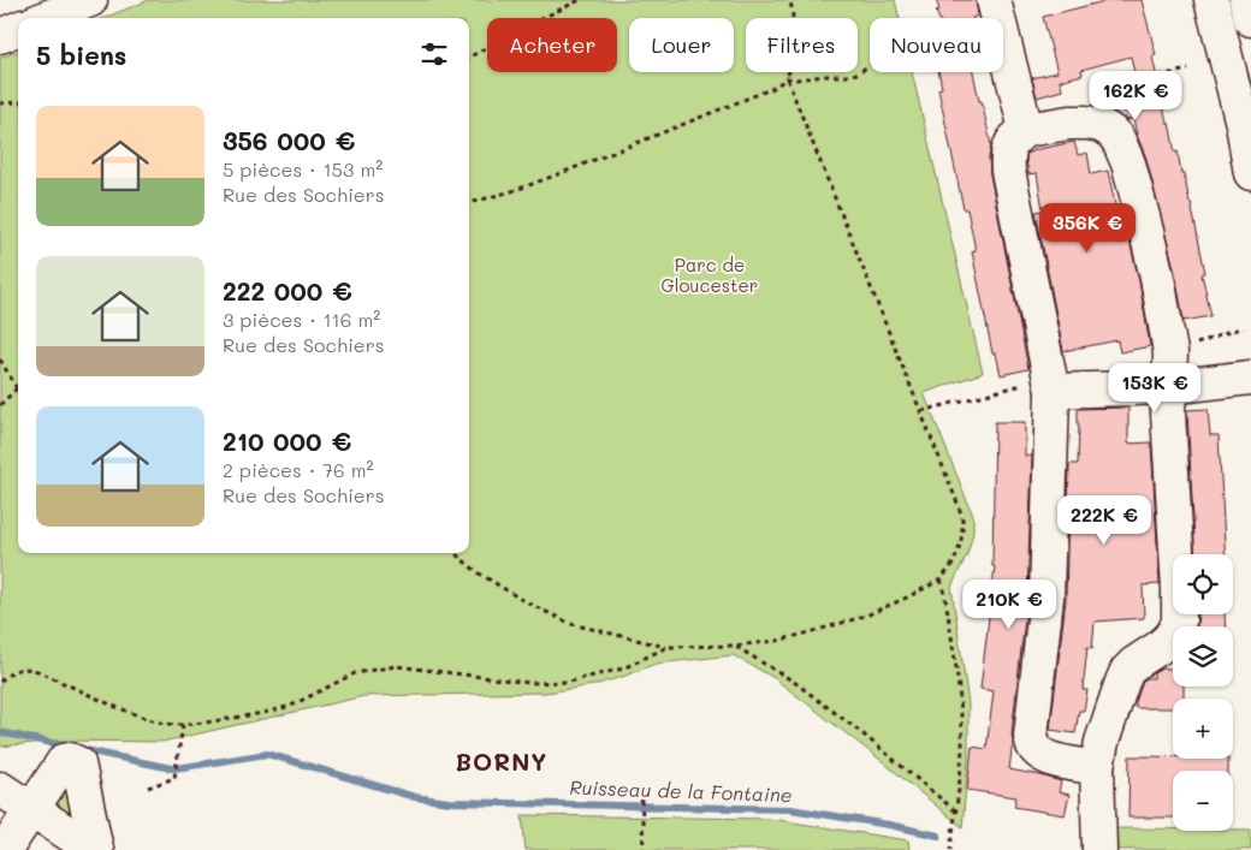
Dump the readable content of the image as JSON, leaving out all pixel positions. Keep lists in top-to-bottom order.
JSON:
{
  "districts": ["BORNY"],
  "water": ["Ruisseau de la Fontaine"],
  "parks": ["Parc de Gloucester"],
  "page": {
    "chip": [
      "Acheter",
      "Louer",
      "Filtres",
      "Nouveau"
    ],
    "heading": "5 biens",
    "price": [
      "162K €",
      "356K €",
      "153K €",
      "222K €",
      "210K €"
    ],
    "list": [
      {
        "name": "356 000 €",
        "note": "5 pièces · 153 m² · Rue des Sochiers"
      },
      {
        "name": "222 000 €",
        "note": "3 pièces · 116 m² · Rue des Sochiers"
      },
      {
        "name": "210 000 €",
        "note": "2 pièces · 76 m² · Rue des Sochiers"
      }
    ],
    "map_buttons": ["+", "−"]
  }
}
